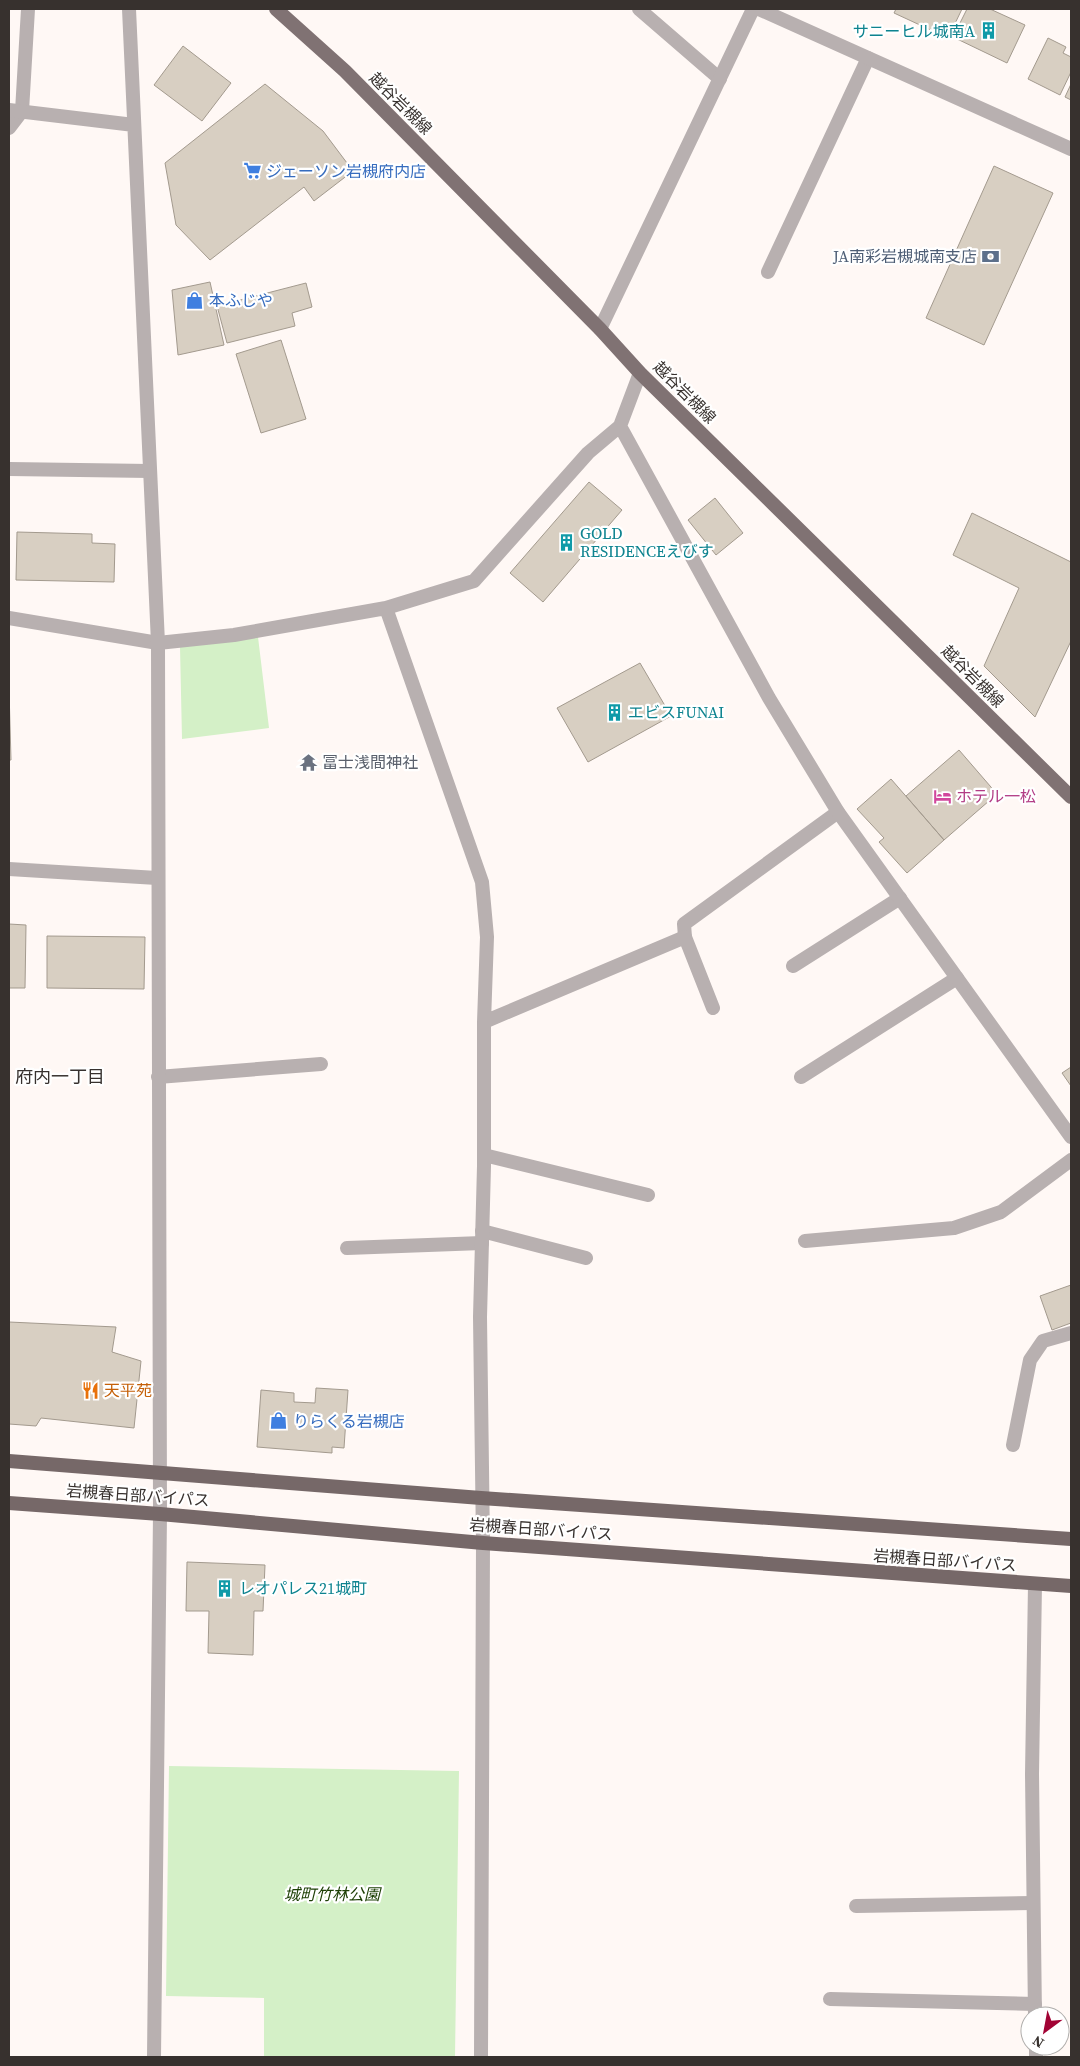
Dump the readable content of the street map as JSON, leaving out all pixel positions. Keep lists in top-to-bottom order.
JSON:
{
  "streets": {
    "highway": ["岩槻春日部バイパス"],
    "main road": ["越谷岩槻線"]
  },
  "districts": ["府内一丁目"],
  "parks": ["城町竹林公園"],
  "places": {
    "building": [
      "サニーヒル城南A",
      "GOLD RESIDENCEえびす",
      "エビスFUNAI",
      "レオパレス21城町"
    ],
    "supermarket": ["ジェーソン岩槻府内店"],
    "bank": ["JA南彩岩槻城南支店"],
    "shop": ["本ふじや", "りらくる岩槻店"],
    "temple": ["冨士浅間神社"],
    "hotel": ["ホテル一松"],
    "restaurant": ["天平苑"]
  },
  "north": "bottom left"
}
